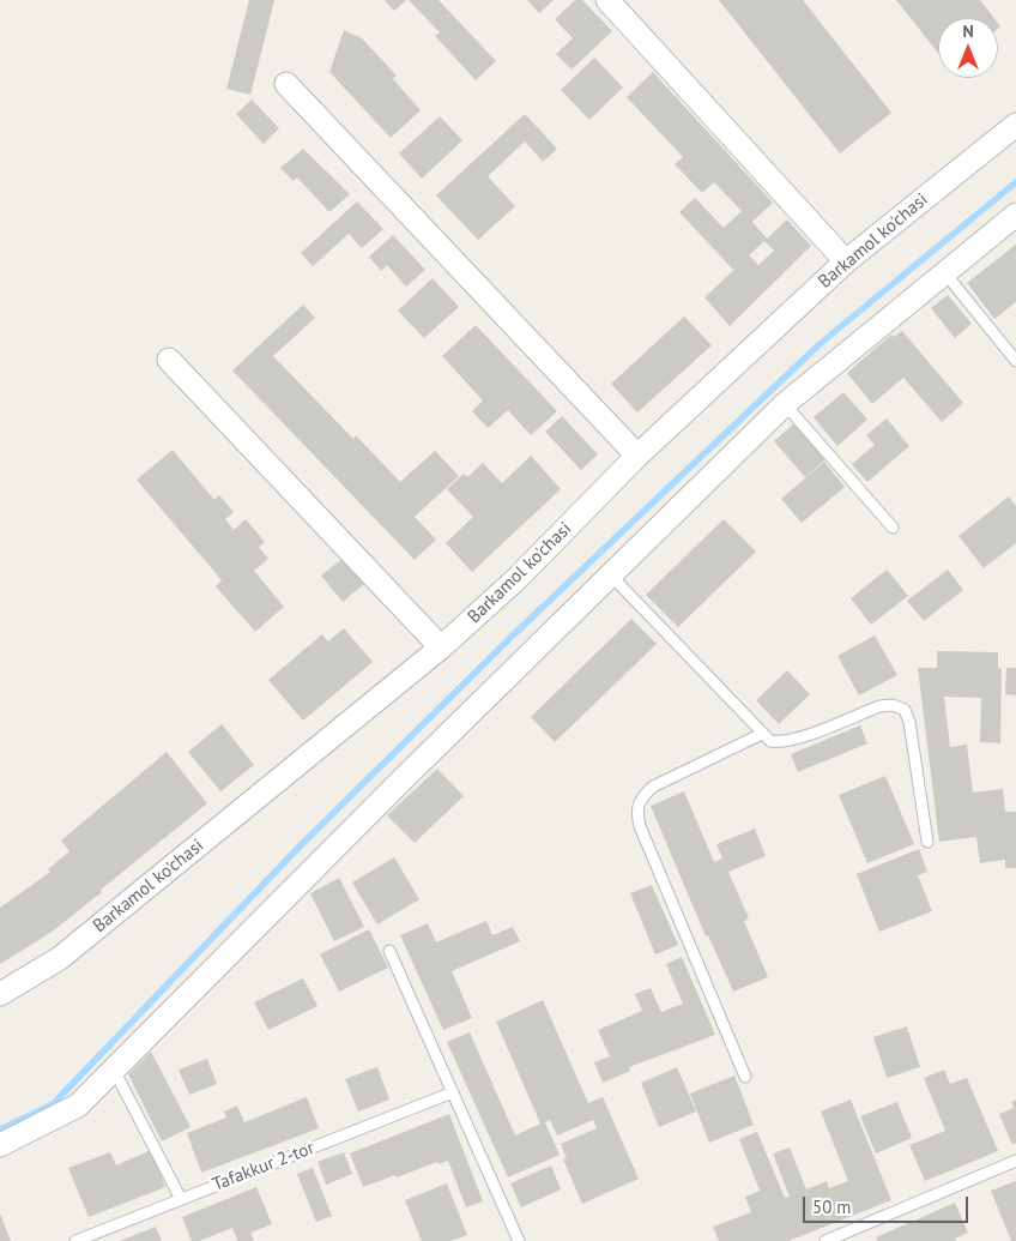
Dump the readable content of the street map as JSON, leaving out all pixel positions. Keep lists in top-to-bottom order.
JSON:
{
  "streets": {
    "street": ["Barkamol ko'chasi"],
    "lane": ["Tafakkur 2-tor"]
  },
  "scale_bar": "50 m",
  "north": "top"
}
